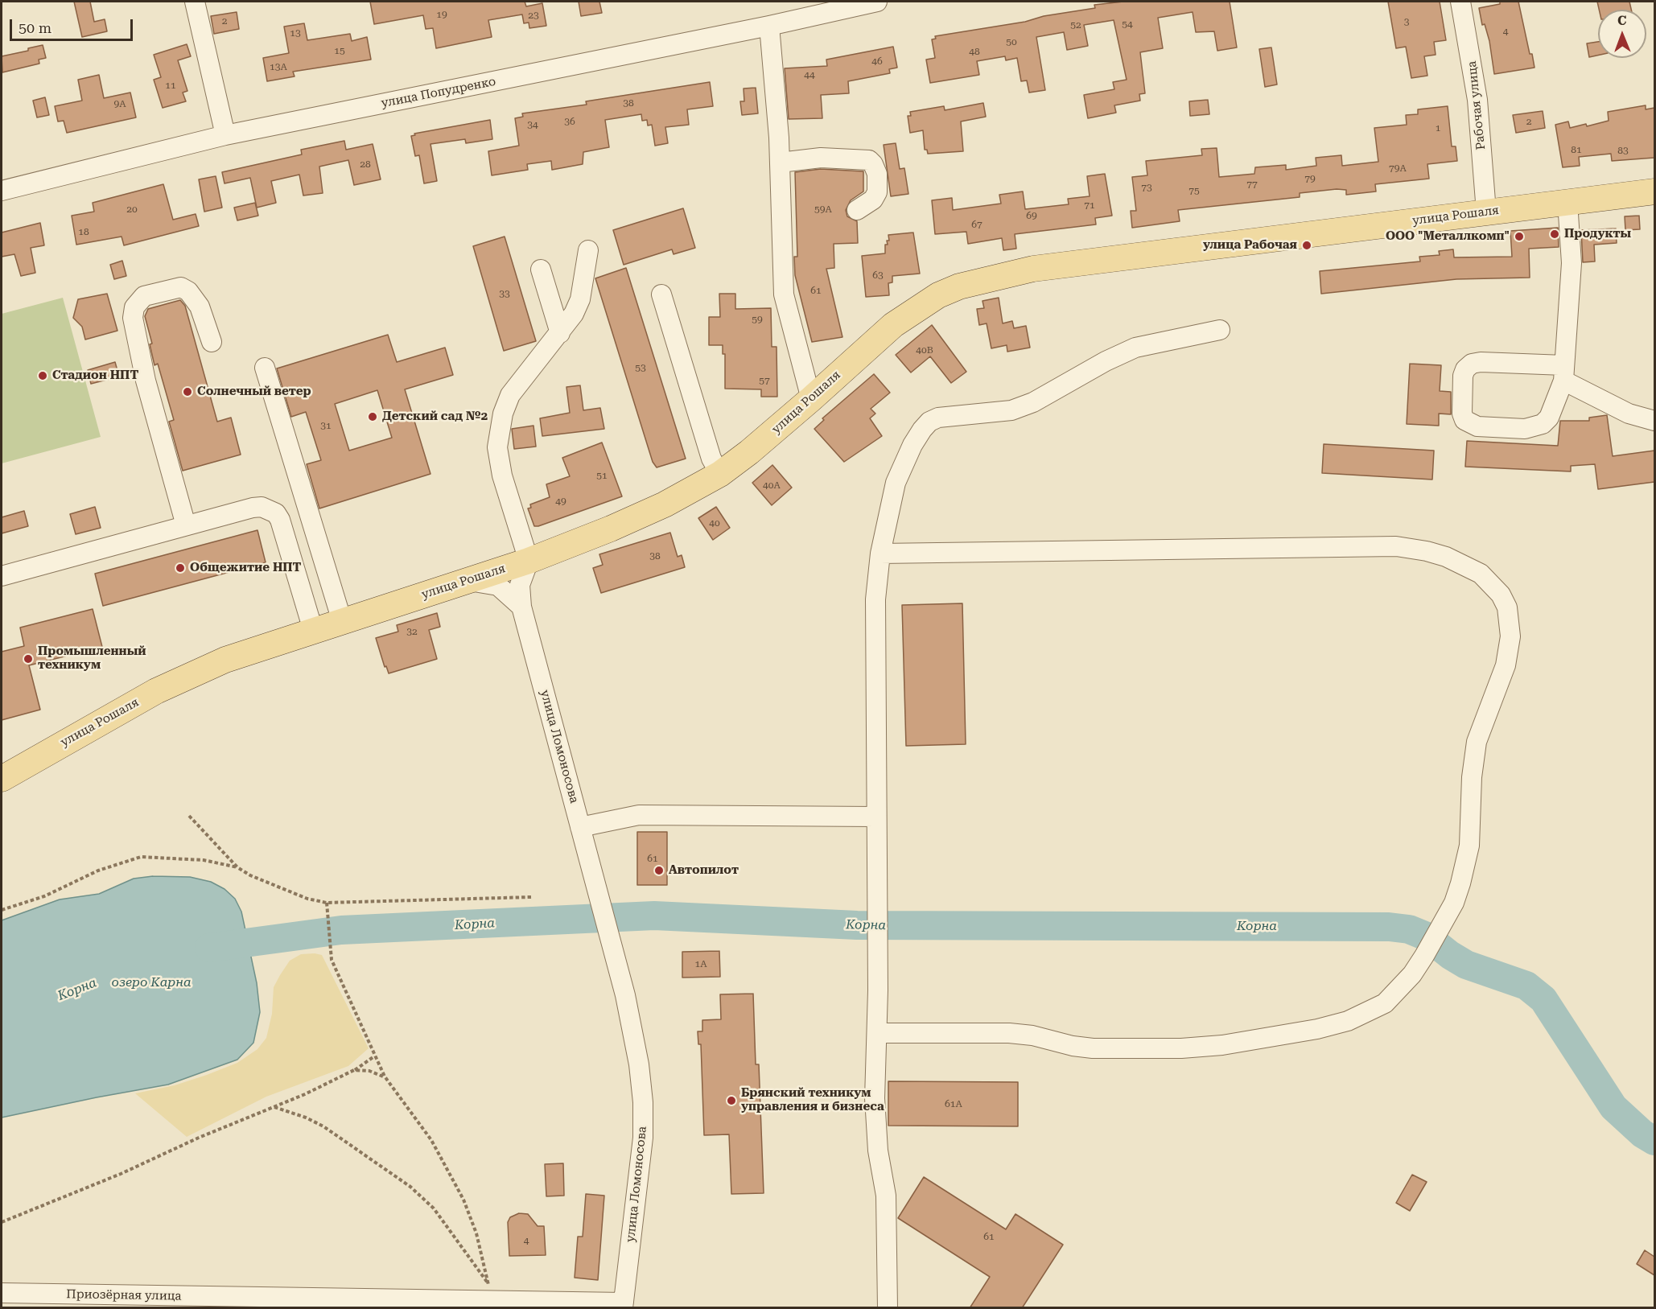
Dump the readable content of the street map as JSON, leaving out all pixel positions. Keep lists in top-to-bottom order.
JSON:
{
  "streets": {
    "main road": ["улица Рошаля"],
    "street": [
      "улица Попудренко",
      "Рабочая улица",
      "улица Ломоносова",
      "Приозёрная улица"
    ]
  },
  "crossings": [
    ["Рабочая улица", "улица Рошаля"],
    ["улица Рошаля", "улица Ломоносова"],
    ["улица Ломоносова", "Приозёрная улица"]
  ],
  "water": ["Корна", "озеро Карна"],
  "places": [
    "Продукты",
    "ООО \"Металлкомп\"",
    "улица Рабочая",
    "Стадион НПТ",
    "Солнечный ветер",
    "Детский сад №2",
    "Общежитие НПТ",
    "Промышленный техникум",
    "Автопилот",
    "Брянский техникум управления и бизнеса"
  ],
  "house_numbers": [
    "19",
    "23",
    "2",
    "3",
    "54",
    "52",
    "4",
    "13",
    "50",
    "15",
    "48",
    "46",
    "13А",
    "44",
    "11",
    "38",
    "9А",
    "36",
    "2",
    "34",
    "1",
    "81",
    "83",
    "28",
    "79А",
    "79",
    "77",
    "73",
    "75",
    "71",
    "20",
    "59А",
    "69",
    "67",
    "18",
    "63",
    "61",
    "33",
    "59",
    "40В",
    "53",
    "57",
    "31",
    "51",
    "40А",
    "49",
    "40",
    "38",
    "32",
    "61",
    "1А",
    "61А",
    "61",
    "4"
  ],
  "scale_bar": "50 m",
  "north": "top"
}
